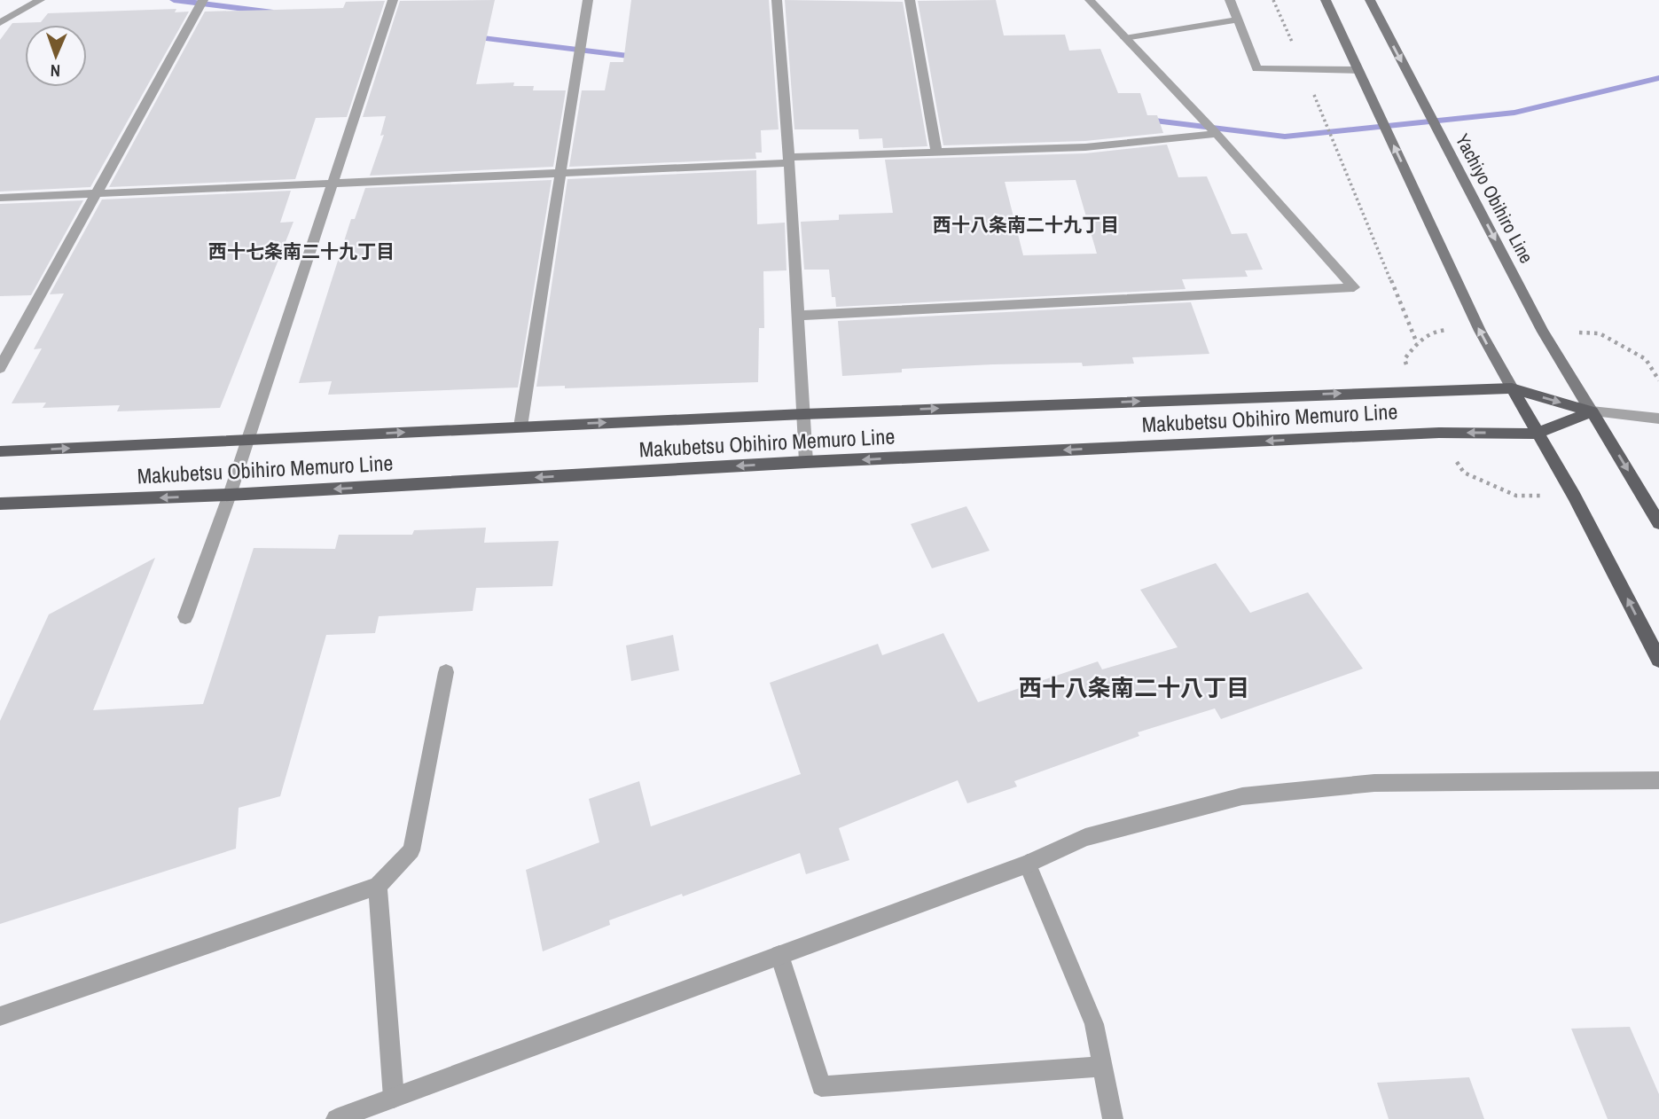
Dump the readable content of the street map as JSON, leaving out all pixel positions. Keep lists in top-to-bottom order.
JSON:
{
  "streets": {
    "main road": ["Yachiyo Obihiro Line", "Makubetsu Obihiro Memuro Line"]
  },
  "crossings": [
    ["Yachiyo Obihiro Line", "Makubetsu Obihiro Memuro Line"]
  ],
  "districts": ["西十八条南二十九丁目", "西十七条南二十九丁目", "西十八条南二十八丁目"],
  "north": "bottom"
}
